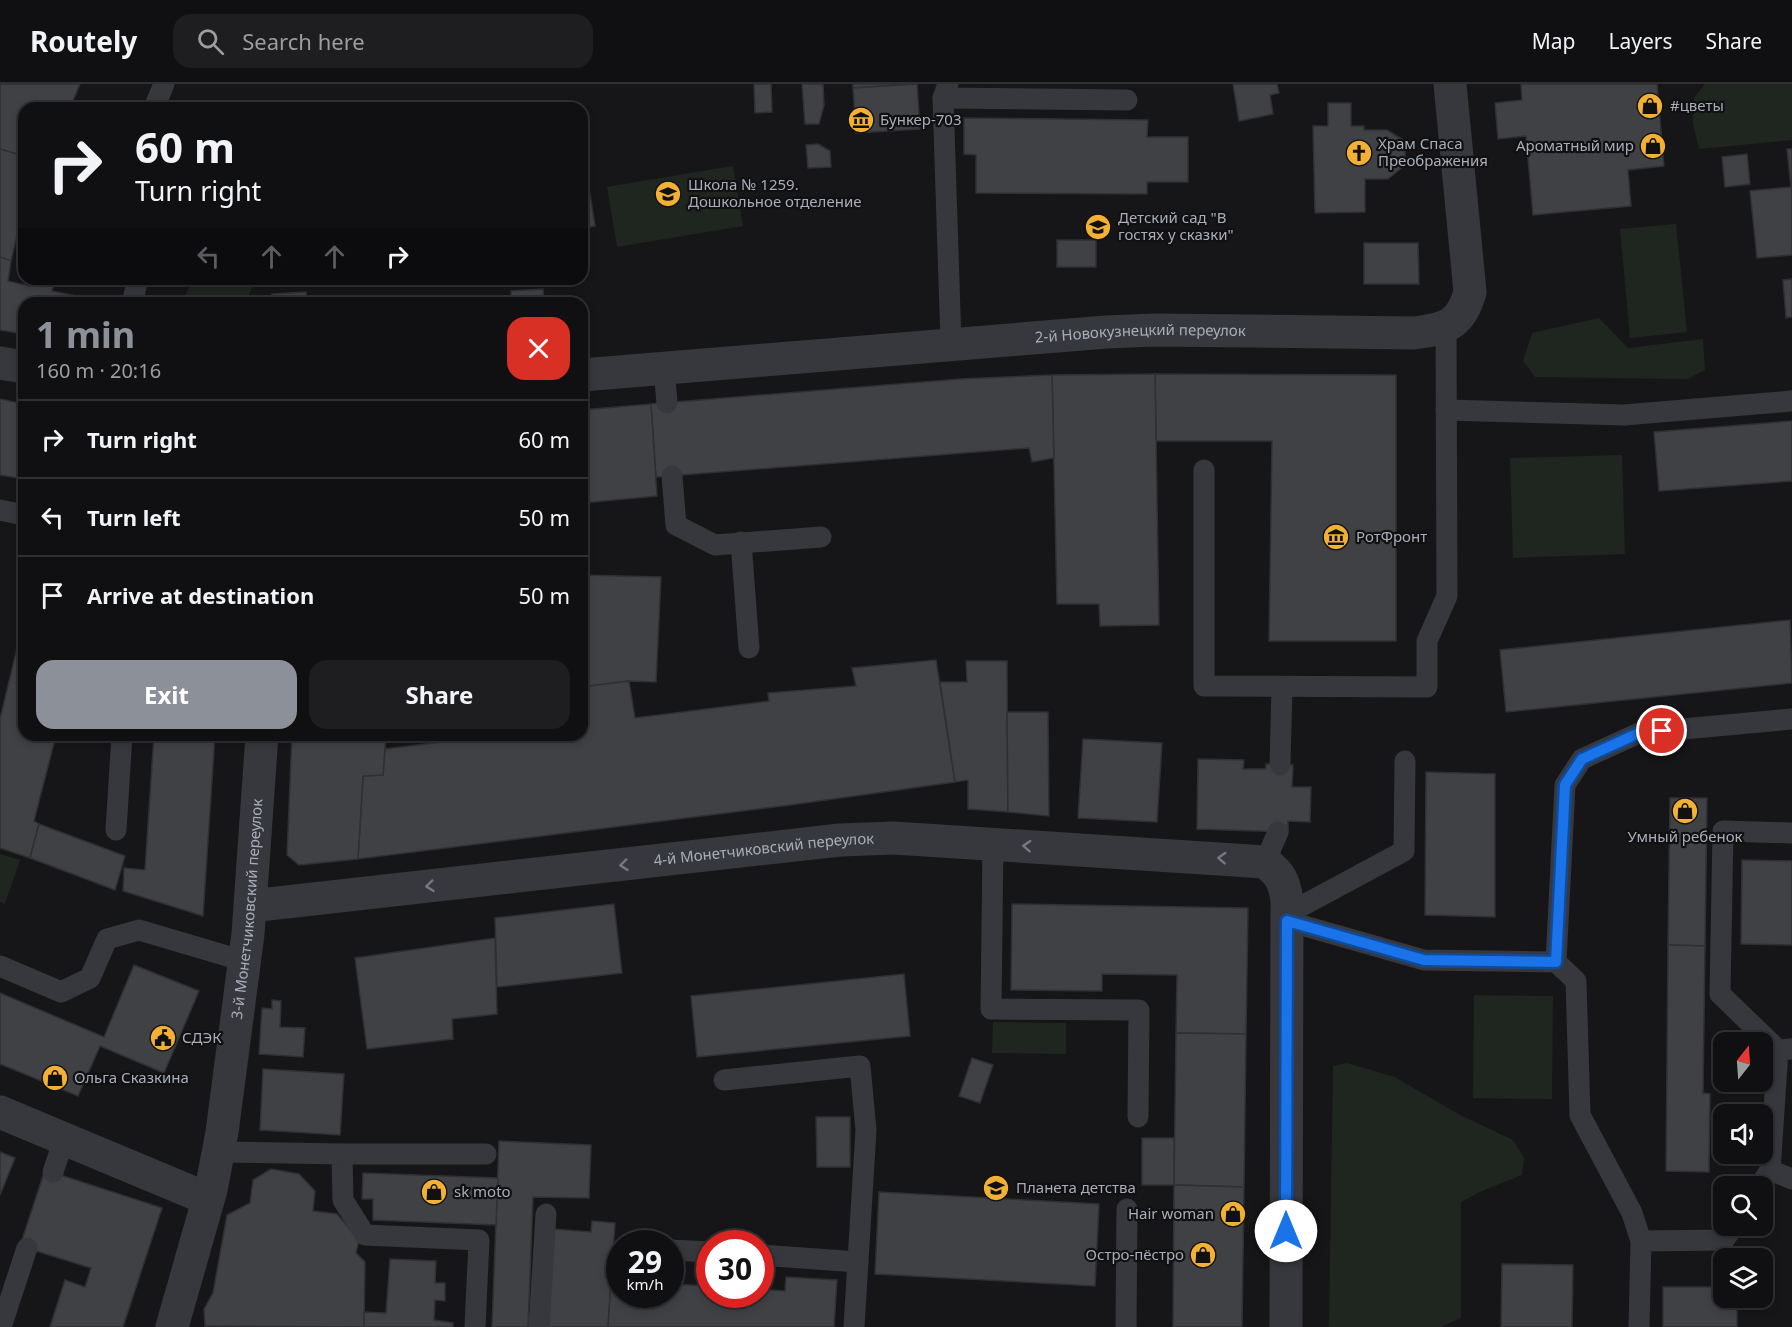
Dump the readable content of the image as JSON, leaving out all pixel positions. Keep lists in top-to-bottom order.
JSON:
{
  "streets": {
    "street": ["2-й Новокузнецкий переулок", "4-й Монетчиковский переулок", "3-й Монетчиковский переулок"]
  },
  "crossings": [
    ["4-й Монетчиковский переулок", "3-й Монетчиковский переулок"]
  ],
  "one_way": ["4-й Монетчиковский переулок"],
  "places": {
    "shop": [
      "#цветы",
      "Ароматный мир",
      "Умный ребенок",
      "Ольга Сказкина",
      "sk moto",
      "Hair woman",
      "Остро-пёстро"
    ],
    "museum": ["Бункер-703", "РотФронт"],
    "church": ["Храм Спаса Преображения"],
    "school or university": ["Школа № 1259. Дошкольное отделение", "Детский сад \"В гостях у сказки\"", "Планета детства"],
    "public building": ["СДЭК"]
  },
  "north": "top",
  "page": {
    "header": "Routely",
    "search": "Search here",
    "nav": ["Map", "Layers", "Share"],
    "turn": ["60 m", "Turn right"],
    "heading": ["1 min", "160 m · 20:16"],
    "list": [
      {
        "name": "Turn right",
        "value": "60 m"
      },
      {
        "name": "Turn left",
        "value": "50 m"
      },
      {
        "name": "Arrive at destination",
        "value": "50 m"
      }
    ],
    "buttons": ["Exit", "Share"],
    "speed": "29 km/h",
    "limit": "30"
  }
}
